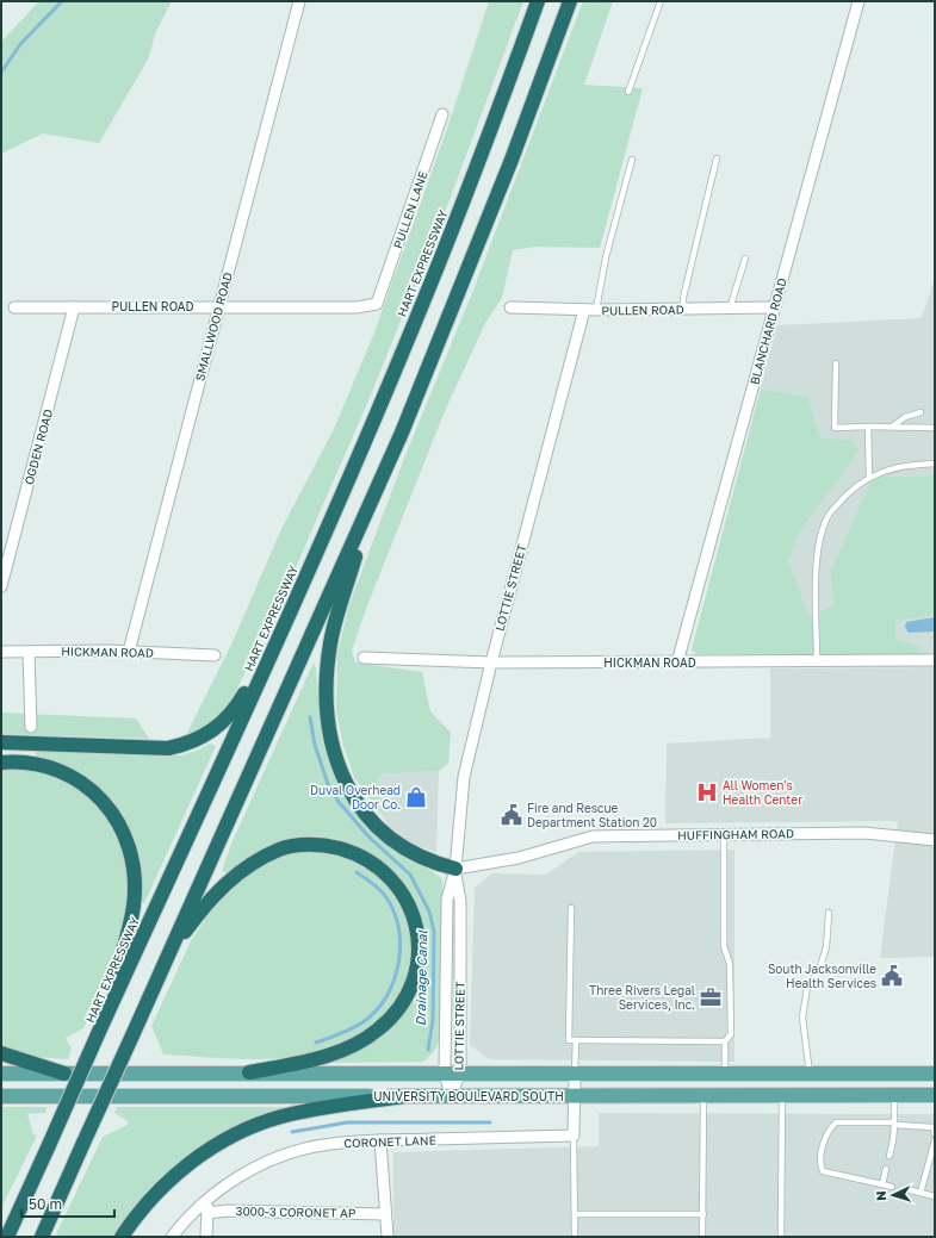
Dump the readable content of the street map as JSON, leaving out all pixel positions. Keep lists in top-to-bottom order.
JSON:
{
  "streets": {
    "highway": ["HART EXPRESSWAY"],
    "main road": ["UNIVERSITY BOULEVARD SOUTH"],
    "street": [
      "PULLEN LANE",
      "PULLEN ROAD",
      "SMALLWOOD ROAD",
      "BLANCHARD ROAD",
      "OGDEN ROAD",
      "LOTTIE STREET",
      "HICKMAN ROAD",
      "HUFFINGHAM ROAD",
      "CORONET LANE",
      "3000-3 CORONET AP"
    ]
  },
  "crossings": [
    ["PULLEN LANE", "PULLEN ROAD"],
    ["PULLEN ROAD", "SMALLWOOD ROAD"],
    ["PULLEN ROAD", "BLANCHARD ROAD"],
    ["PULLEN ROAD", "OGDEN ROAD"],
    ["PULLEN ROAD", "LOTTIE STREET"],
    ["SMALLWOOD ROAD", "HICKMAN ROAD"],
    ["BLANCHARD ROAD", "HICKMAN ROAD"],
    ["LOTTIE STREET", "HICKMAN ROAD"],
    ["LOTTIE STREET", "HUFFINGHAM ROAD"],
    ["LOTTIE STREET", "UNIVERSITY BOULEVARD SOUTH"]
  ],
  "water": ["Drainage Canal"],
  "places": {
    "hospital": ["All Women's Health Center"],
    "shop": ["Duval Overhead Door Co."],
    "public building": ["Fire and Rescue Department Station 20", "South Jacksonville Health Services"],
    "office": ["Three Rivers Legal Services, Inc."]
  },
  "scale_bar": "50 m",
  "north": "left"
}
